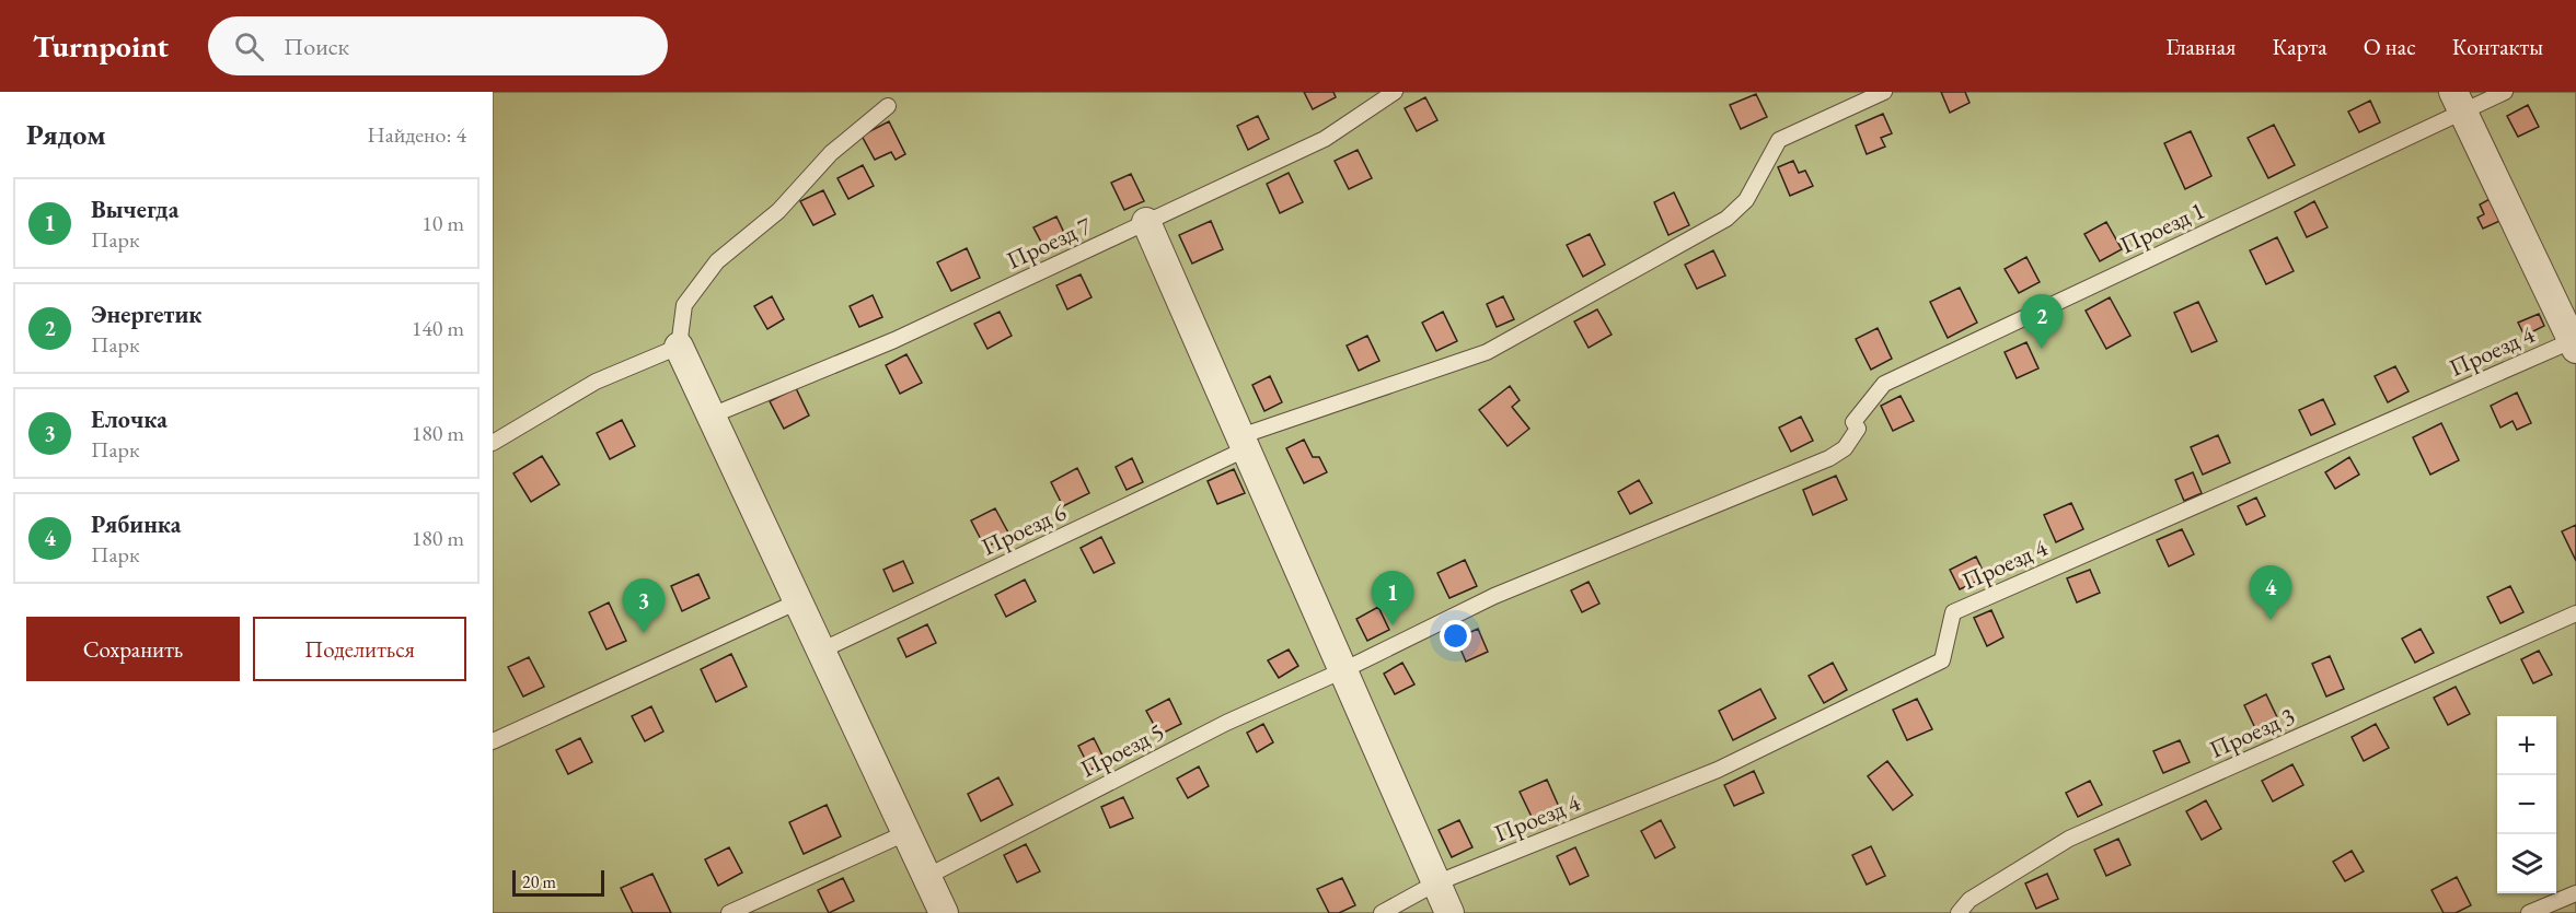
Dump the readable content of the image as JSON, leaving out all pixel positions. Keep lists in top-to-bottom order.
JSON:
{
  "streets": {
    "lane": [
      "Проезд 1",
      "Проезд 7",
      "Проезд 4",
      "Проезд 6",
      "Проезд 3",
      "Проезд 5"
    ]
  },
  "crossings": [
    ["Проезд 1", "Проезд 5"]
  ],
  "scale_bar": "20 m",
  "page": {
    "header": "Turnpoint",
    "search": "Поиск",
    "nav": [
      "Главная",
      "Карта",
      "О нас",
      "Контакты"
    ],
    "heading": ["Рядом", "Найдено: 4"],
    "list": [
      {
        "mark": "1",
        "name": "Вычегда",
        "note": "Парк",
        "value": "10 m"
      },
      {
        "mark": "2",
        "name": "Энергетик",
        "note": "Парк",
        "value": "140 m"
      },
      {
        "mark": "3",
        "name": "Елочка",
        "note": "Парк",
        "value": "180 m"
      },
      {
        "mark": "4",
        "name": "Рябинка",
        "note": "Парк",
        "value": "180 m"
      }
    ],
    "pins": [
      "2",
      "4",
      "1",
      "3"
    ],
    "buttons": ["Сохранить", "Поделиться"],
    "map_buttons": ["+", "−"],
    "scale": "20 m"
  }
}
